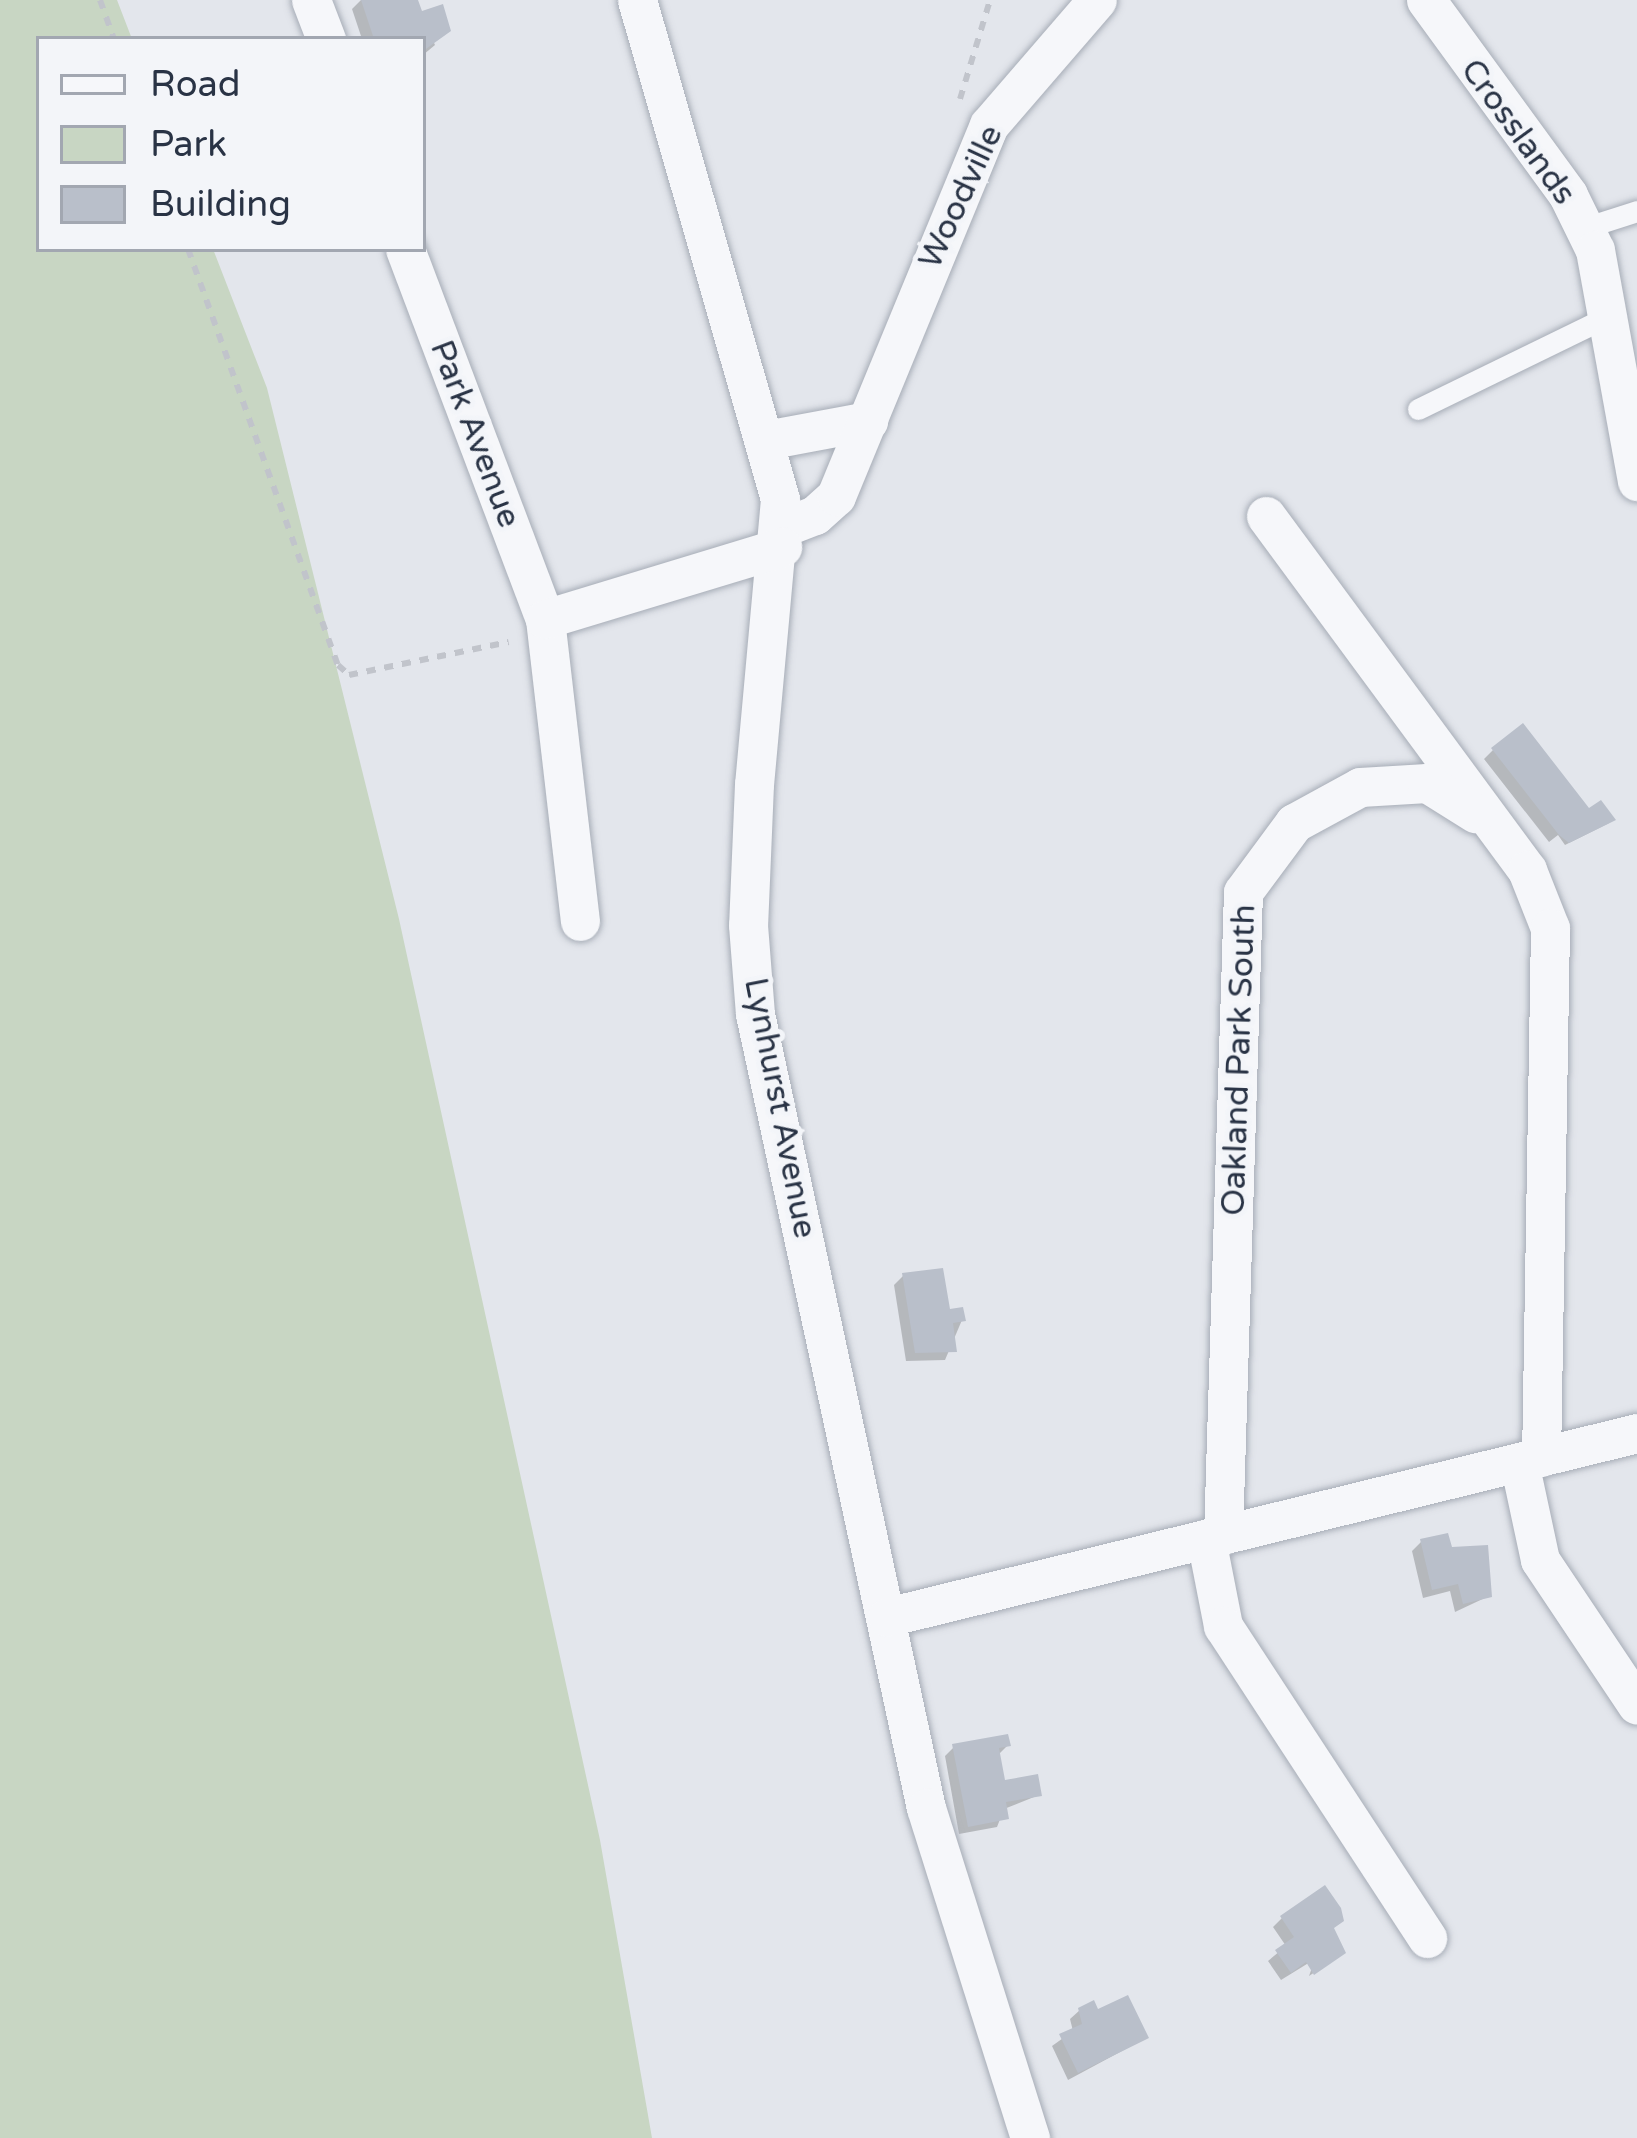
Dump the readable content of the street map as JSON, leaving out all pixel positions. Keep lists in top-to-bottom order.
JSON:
{
  "streets": {
    "street": [
      "Crosslands",
      "Woodville",
      "Park Avenue",
      "Oakland Park South",
      "Lynhurst Avenue"
    ]
  },
  "crossings": [
    ["Woodville", "Lynhurst Avenue"]
  ],
  "legend": ["Road", "Park", "Building"]
}
